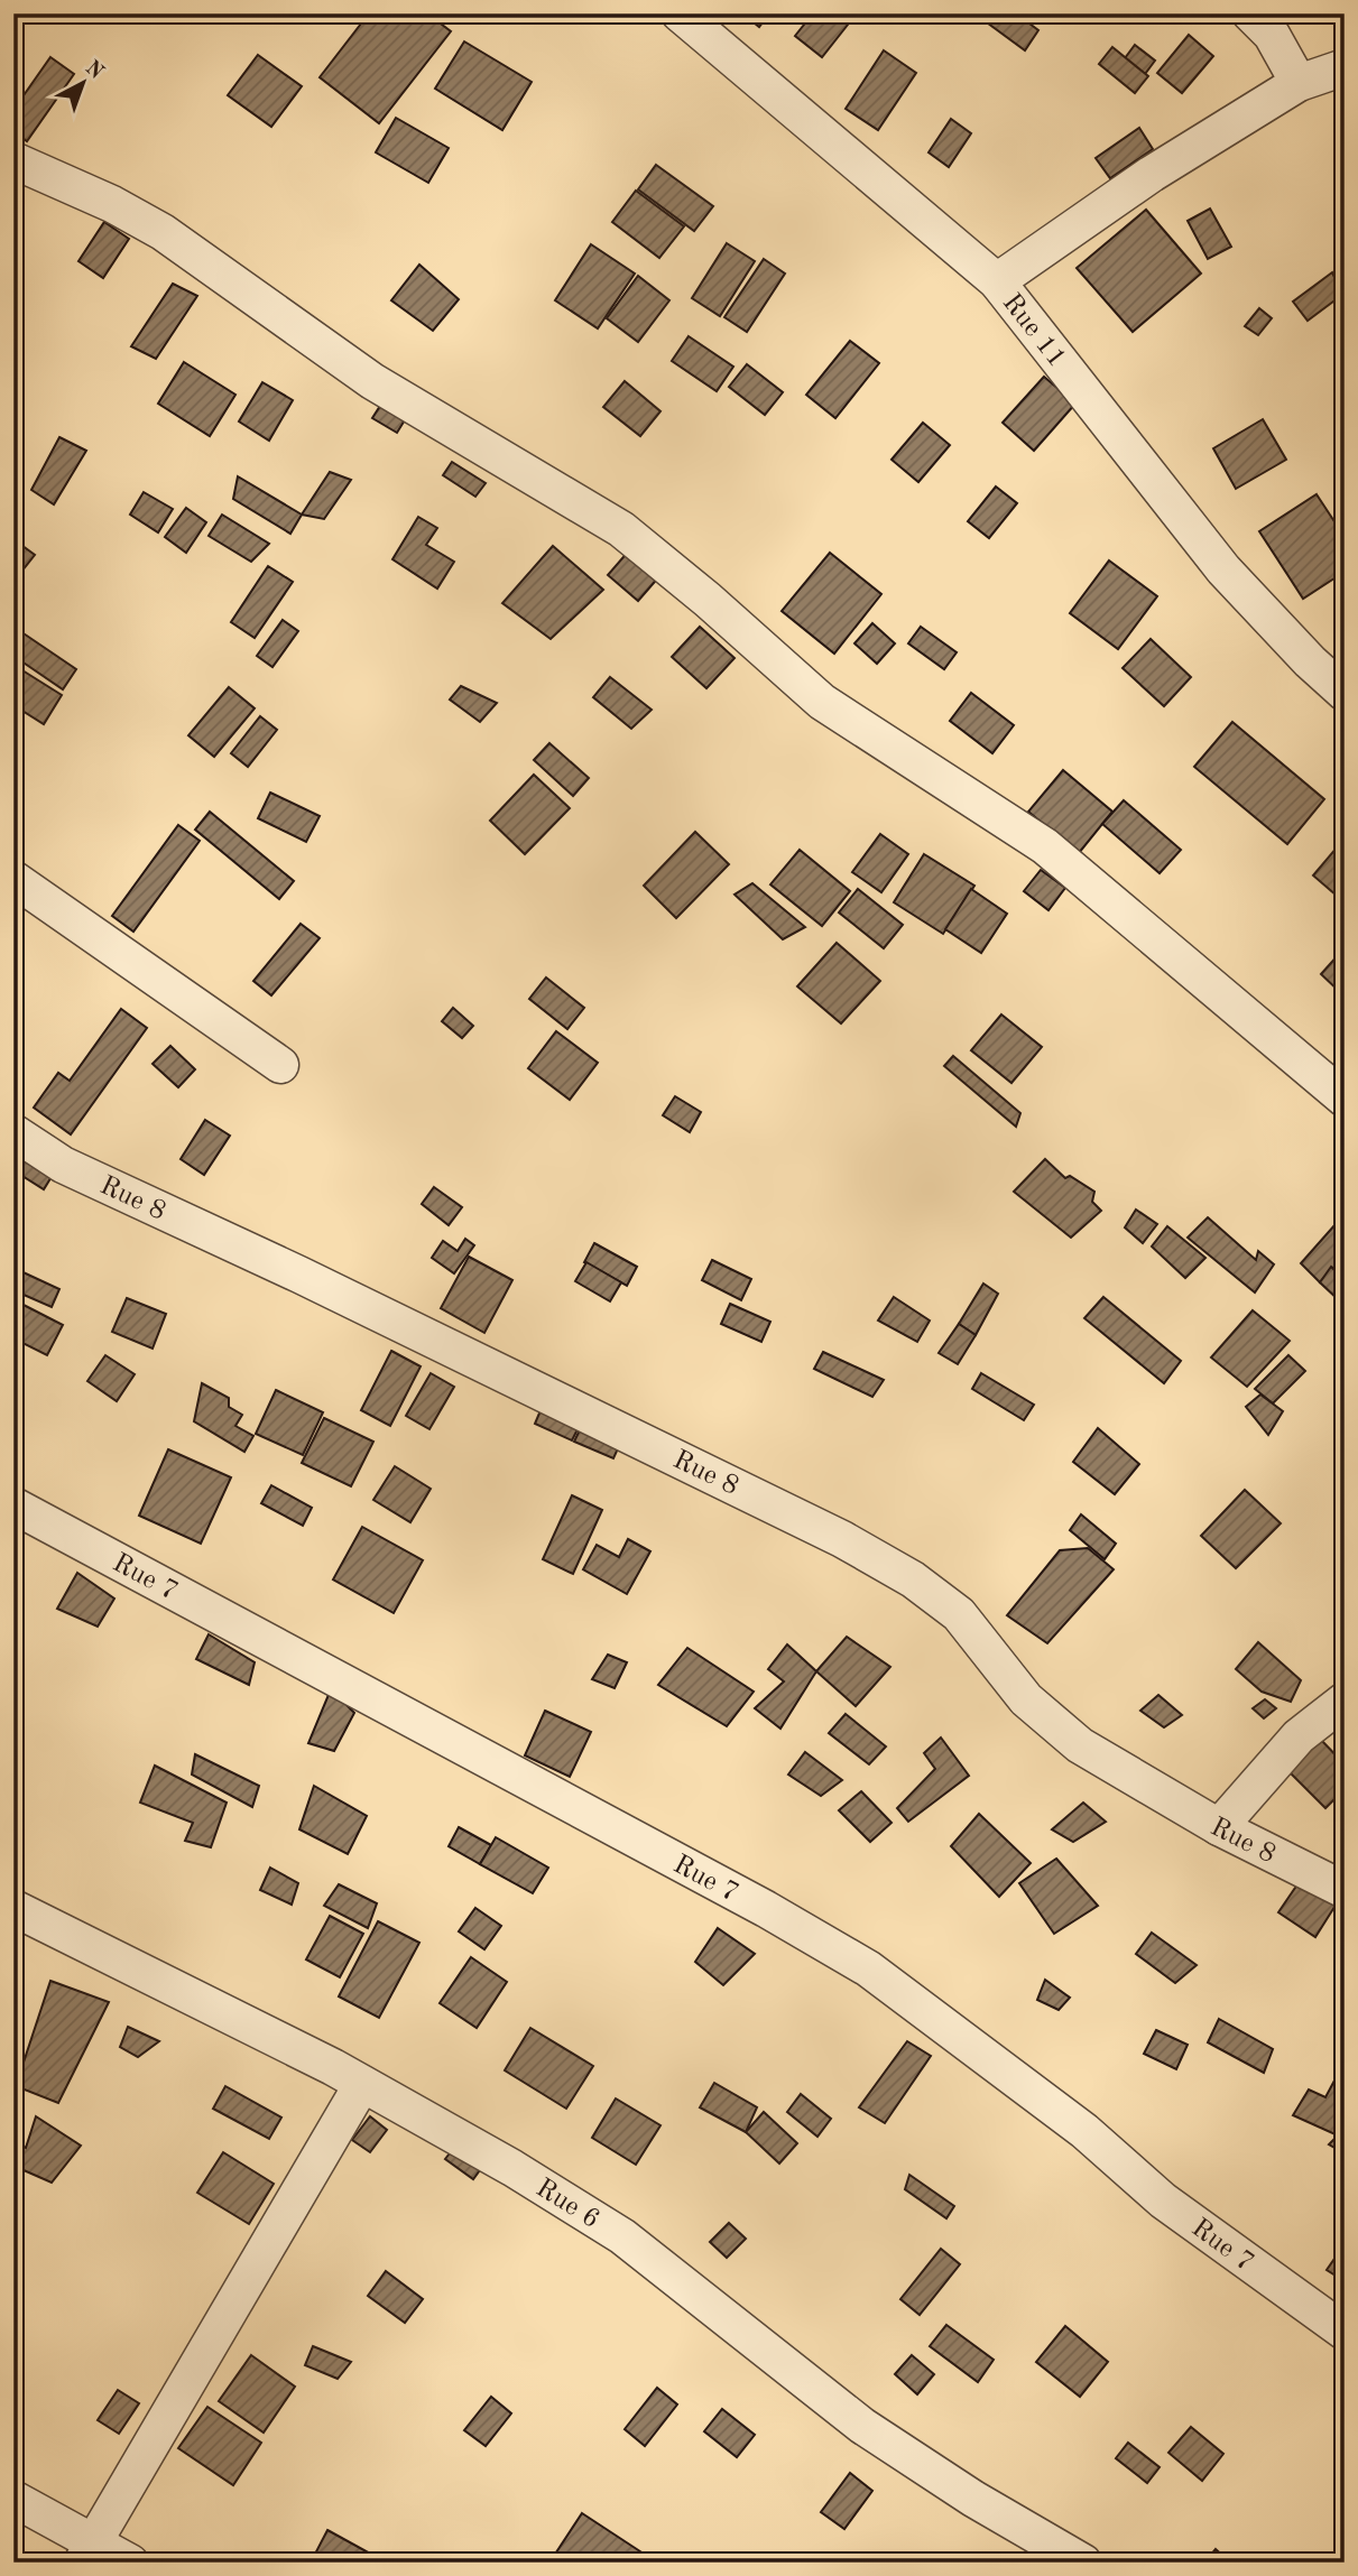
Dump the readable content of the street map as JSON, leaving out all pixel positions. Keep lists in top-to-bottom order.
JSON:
{
  "streets": {
    "street": [
      "Rue 11",
      "Rue 8",
      "Rue 7",
      "Rue 6"
    ]
  },
  "north": "top right"
}
